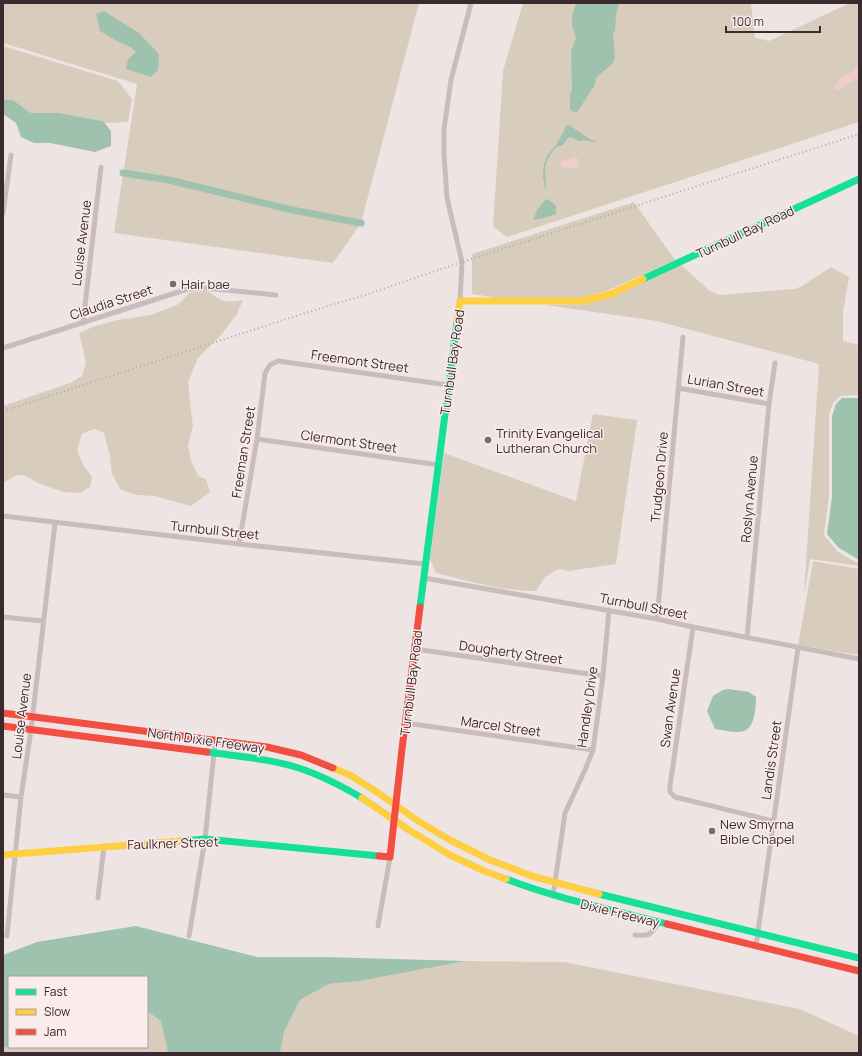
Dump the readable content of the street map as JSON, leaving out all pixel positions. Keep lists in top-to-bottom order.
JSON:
{
  "streets": {
    "main road": [
      "Turnbull Bay Road",
      "North Dixie Freeway",
      "Faulkner Street",
      "Dixie Freeway"
    ],
    "street": [
      "Louise Avenue",
      "Claudia Street",
      "Freemont Street",
      "Lurian Street",
      "Clermont Street",
      "Freeman Street",
      "Trudgeon Drive",
      "Roslyn Avenue",
      "Turnbull Street",
      "Dougherty Street",
      "Handley Drive",
      "Swan Avenue",
      "Marcel Street",
      "Landis Street"
    ]
  },
  "crossings": [
    ["Turnbull Bay Road", "Freemont Street"],
    ["Turnbull Bay Road", "Clermont Street"],
    ["Turnbull Bay Road", "Turnbull Street"],
    ["Turnbull Bay Road", "Dougherty Street"],
    ["Turnbull Bay Road", "Marcel Street"],
    ["Turnbull Bay Road", "North Dixie Freeway"],
    ["Turnbull Bay Road", "Faulkner Street"],
    ["Turnbull Bay Road", "Dixie Freeway"],
    ["Louise Avenue", "Claudia Street"],
    ["Louise Avenue", "Turnbull Street"],
    ["Louise Avenue", "North Dixie Freeway"],
    ["Louise Avenue", "Faulkner Street"],
    ["Freemont Street", "Freeman Street"],
    ["Lurian Street", "Trudgeon Drive"],
    ["Lurian Street", "Roslyn Avenue"],
    ["Clermont Street", "Freeman Street"],
    ["Freeman Street", "Turnbull Street"],
    ["Trudgeon Drive", "Turnbull Street"],
    ["Roslyn Avenue", "Turnbull Street"],
    ["Turnbull Street", "Handley Drive"],
    ["Turnbull Street", "Swan Avenue"],
    ["Turnbull Street", "Landis Street"],
    ["Dougherty Street", "Handley Drive"],
    ["Handley Drive", "Marcel Street"],
    ["Handley Drive", "Dixie Freeway"],
    ["Swan Avenue", "Landis Street"],
    ["North Dixie Freeway", "Dixie Freeway"],
    ["Landis Street", "Dixie Freeway"]
  ],
  "places": ["Hair bae", "Trinity Evangelical Lutheran Church", "New Smyrna Bible Chapel"],
  "legend": ["Fast", "Slow", "Jam"],
  "scale_bar": "100 m"
}
